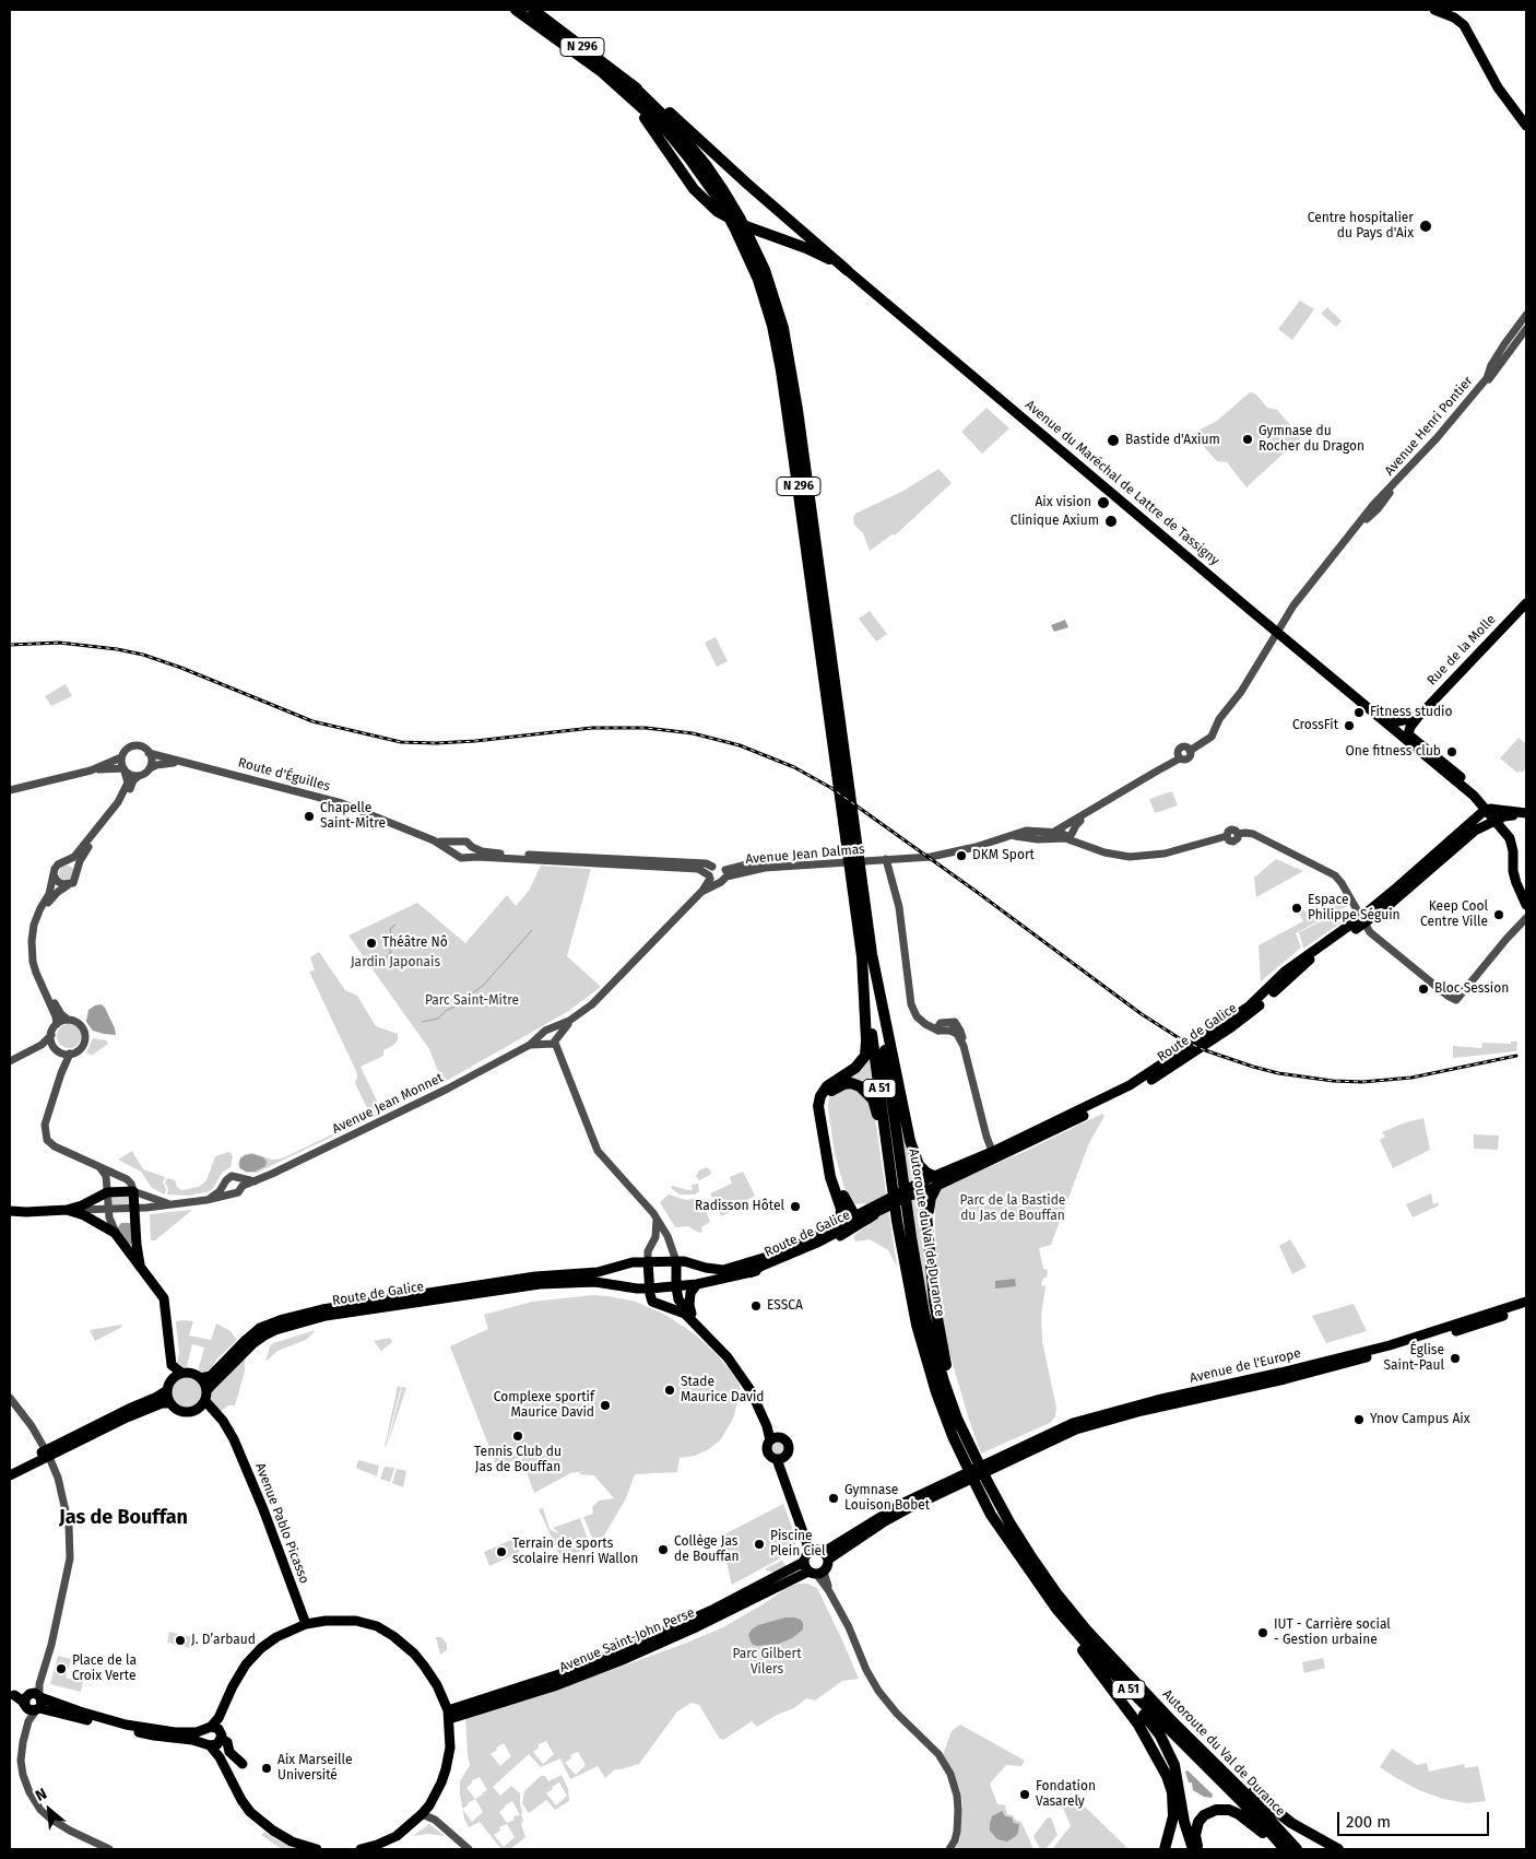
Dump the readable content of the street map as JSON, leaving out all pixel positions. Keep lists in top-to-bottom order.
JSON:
{
  "streets": {
    "highway": ["N 296", "A 51", "Autoroute du Val de Durance"],
    "main road": [
      "Avenue du Maréchal de Lattre de Tassigny",
      "Rue de la Molle",
      "Route de Galice",
      "Avenue de l'Europe",
      "Avenue Pablo Picasso",
      "Avenue Saint-John Perse"
    ],
    "street": [
      "Avenue Henri Pontier",
      "Route d'Éguilles",
      "Avenue Jean Dalmas",
      "Avenue Jean Monnet"
    ]
  },
  "crossings": [
    ["N 296", "Autoroute du Val de Durance"],
    ["Avenue Henri Pontier", "Avenue du Maréchal de Lattre de Tassigny"],
    ["Avenue du Maréchal de Lattre de Tassigny", "Rue de la Molle"],
    ["Avenue Jean Dalmas", "Route de Galice"],
    ["Route de Galice", "Avenue Pablo Picasso"]
  ],
  "districts": ["Jas de Bouffan"],
  "parks": [
    "Jardin Japonais",
    "Parc Saint-Mitre",
    "Parc de la Bastide du Jas de Bouffan",
    "Parc Gilbert Vilers"
  ],
  "places": [
    "Centre hospitalier du Pays d'Aix",
    "Gymnase du Rocher du Dragon",
    "Bastide d'Axium",
    "Aix vision",
    "Clinique Axium",
    "Fitness studio",
    "CrossFit",
    "One fitness club",
    "Chapelle Saint-Mitre",
    "DKM Sport",
    "Espace Philippe Séguin",
    "Keep Cool Centre Ville",
    "Théâtre Nô",
    "Bloc Session",
    "Radisson Hôtel",
    "ESSCA",
    "Église Saint-Paul",
    "Stade Maurice David",
    "Complexe sportif Maurice David",
    "Ynov Campus Aix",
    "Tennis Club du Jas de Bouffan",
    "Gymnase Louison Bobet",
    "Piscine Plein Ciel",
    "Collège Jas de Bouffan",
    "Terrain de sports scolaire Henri Wallon",
    "IUT - Carrière social - Gestion urbaine",
    "J. D’arbaud",
    "Place de la Croix Verte",
    "Aix Marseille Université",
    "Fondation Vasarely"
  ],
  "scale_bar": "200 m",
  "north": "top left"
}
